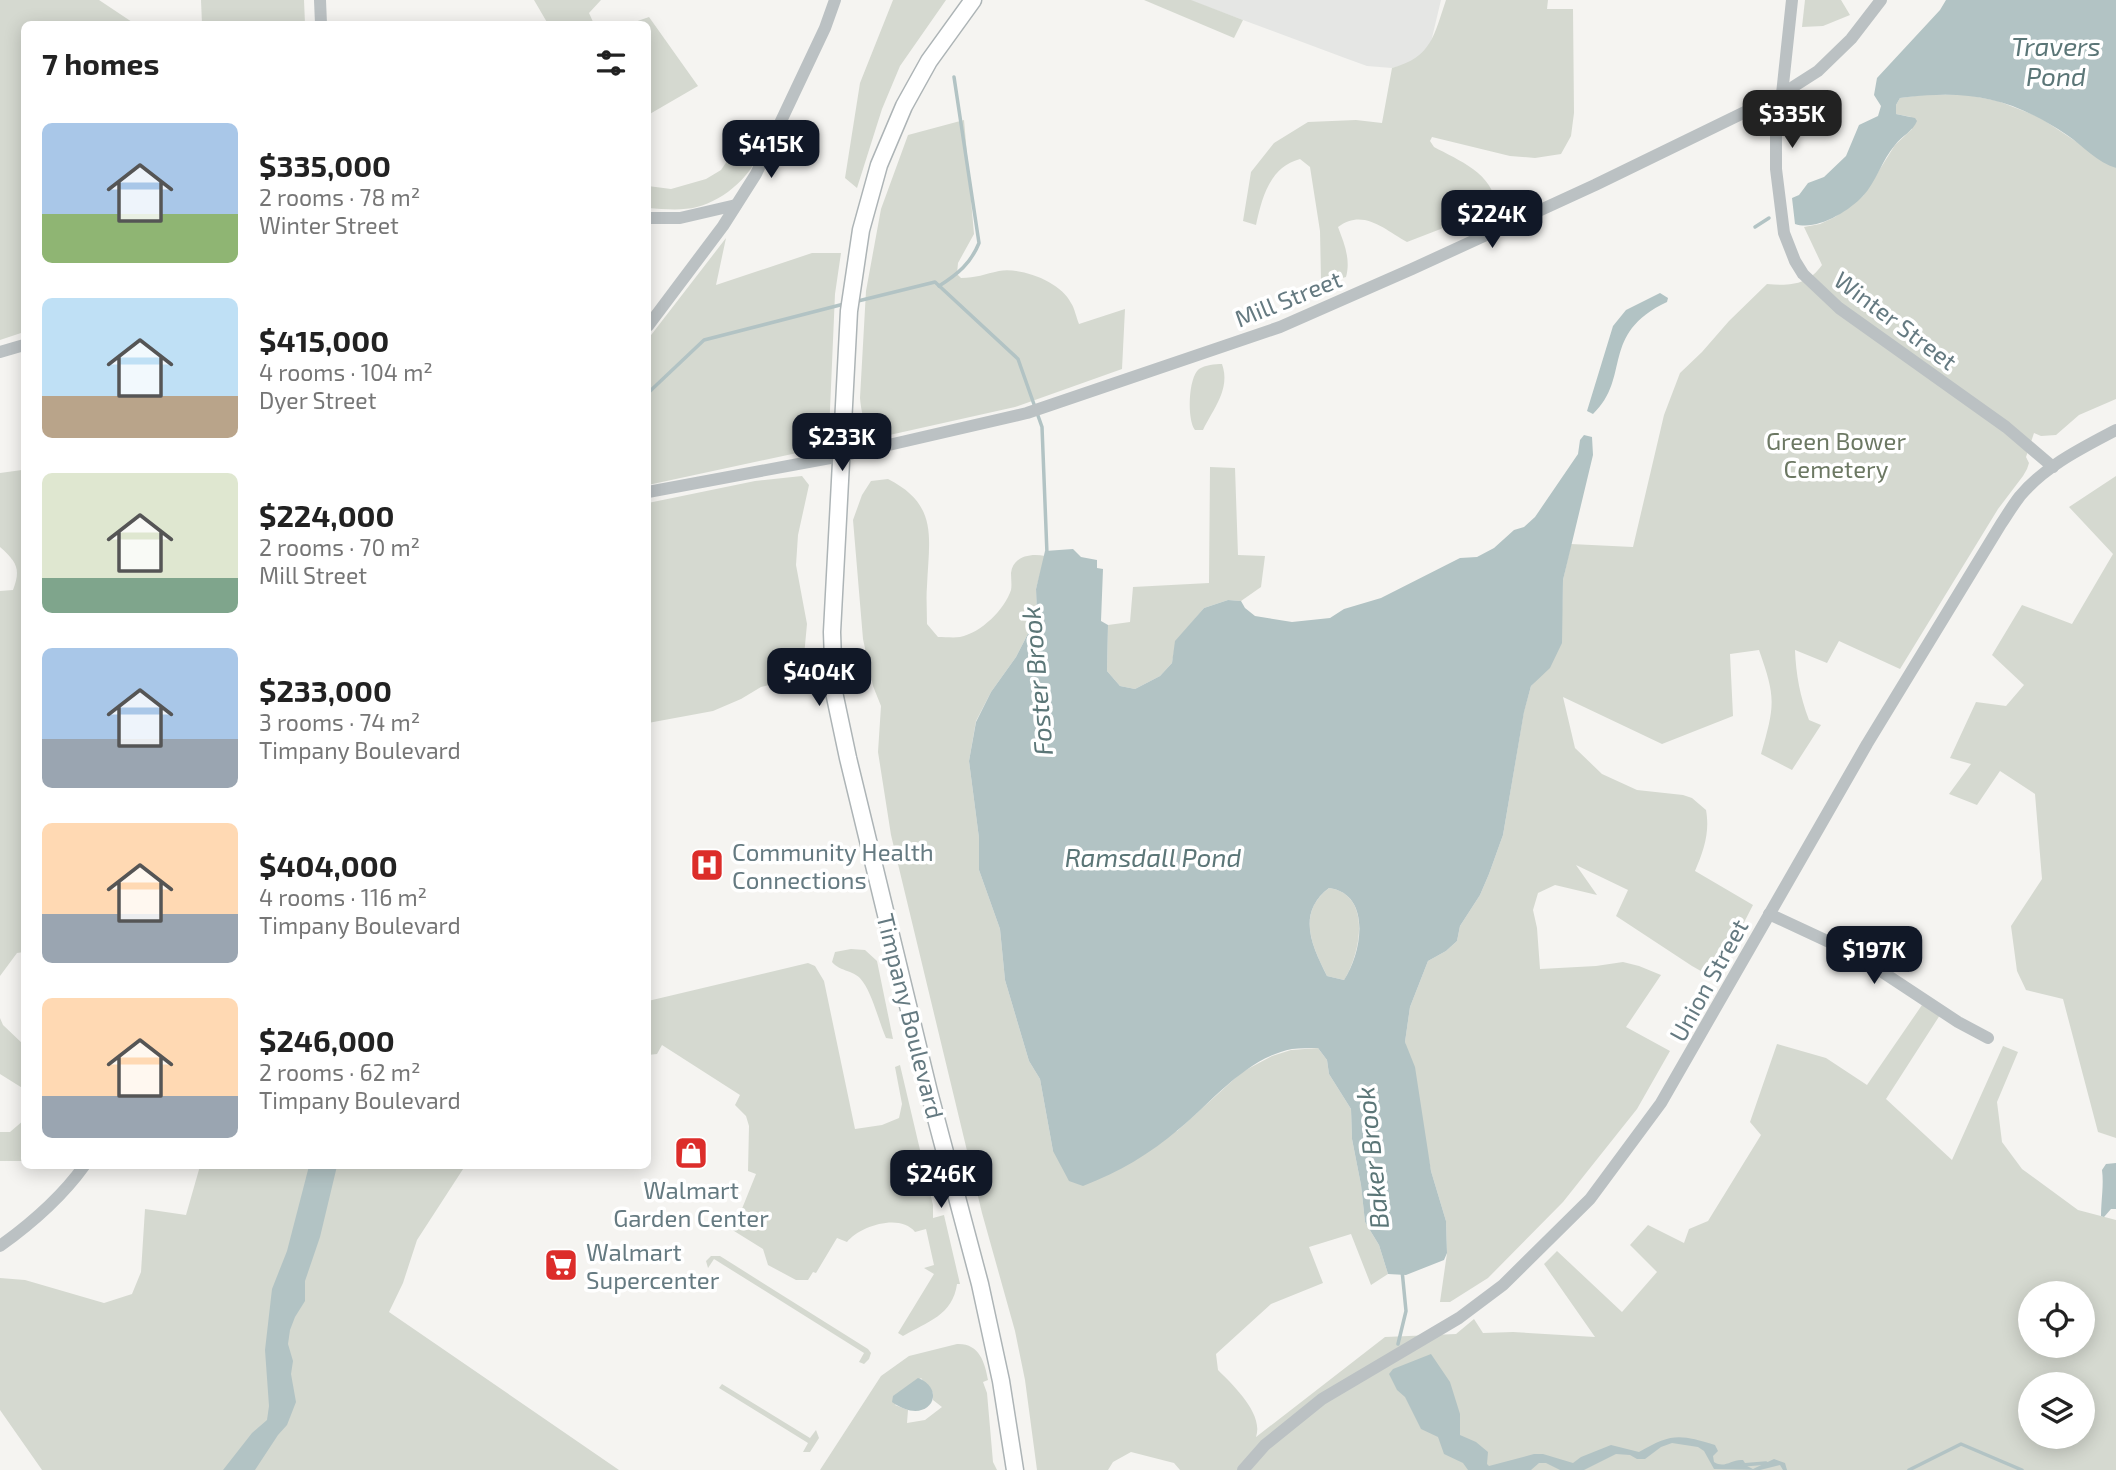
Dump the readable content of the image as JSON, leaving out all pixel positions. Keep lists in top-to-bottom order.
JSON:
{
  "streets": {
    "main road": ["Timpany Boulevard"],
    "street": ["Mill Street", "Winter Street", "Union Street"]
  },
  "crossings": [
    ["Mill Street", "Winter Street"],
    ["Mill Street", "Timpany Boulevard"],
    ["Winter Street", "Union Street"]
  ],
  "water": [
    "Travers Pond",
    "Foster Brook",
    "Ramsdall Pond",
    "Baker Brook"
  ],
  "parks": ["Green Bower Cemetery"],
  "places": {
    "hospital": ["Community Health Connections"],
    "shop": ["Walmart Garden Center"],
    "supermarket": ["Walmart Supercenter"]
  },
  "page": {
    "heading": "7 homes",
    "price": [
      "$335K",
      "$415K",
      "$224K",
      "$233K",
      "$404K",
      "$197K",
      "$246K"
    ],
    "list": [
      {
        "name": "$335,000",
        "note": "2 rooms · 78 m² · Winter Street"
      },
      {
        "name": "$415,000",
        "note": "4 rooms · 104 m² · Dyer Street"
      },
      {
        "name": "$224,000",
        "note": "2 rooms · 70 m² · Mill Street"
      },
      {
        "name": "$233,000",
        "note": "3 rooms · 74 m² · Timpany Boulevard"
      },
      {
        "name": "$404,000",
        "note": "4 rooms · 116 m² · Timpany Boulevard"
      },
      {
        "name": "$246,000",
        "note": "2 rooms · 62 m² · Timpany Boulevard"
      }
    ]
  }
}
